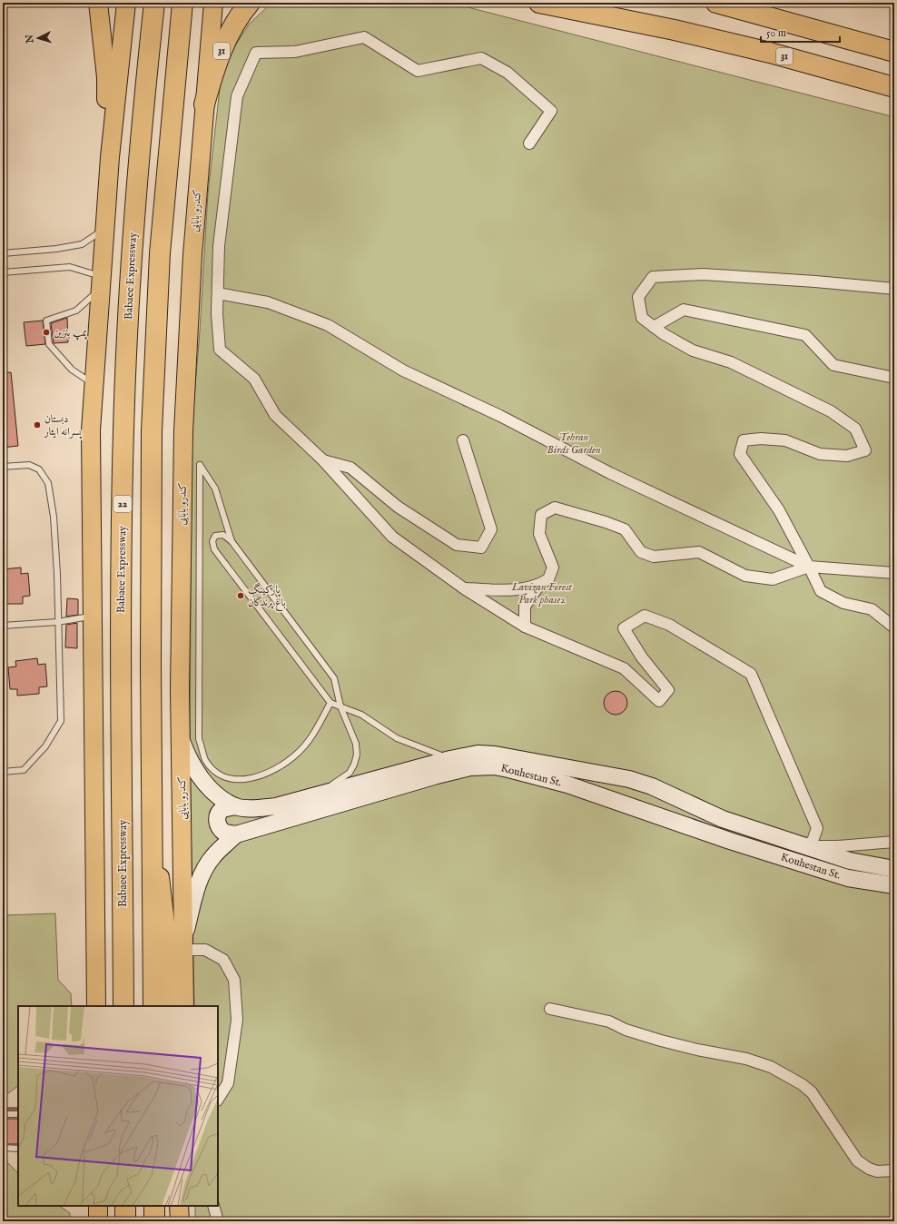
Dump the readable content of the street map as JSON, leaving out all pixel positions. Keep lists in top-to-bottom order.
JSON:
{
  "streets": {
    "highway": ["31", "Babaee Expressway", "22"],
    "main road": ["کندرو بابایی", "Kouhestan St."]
  },
  "crossings": [
    ["31", "کندرو بابایی"],
    ["کندرو بابایی", "Kouhestan St."]
  ],
  "parks": ["Tehran Birds Garden", "Lavizan Forest Park phase2"],
  "places": ["پمپ بنزین", "دبستان پسرانه ایثار", "پارکینگ باغ پرندگان"],
  "scale_bar": "50 m",
  "north": "left"
}
